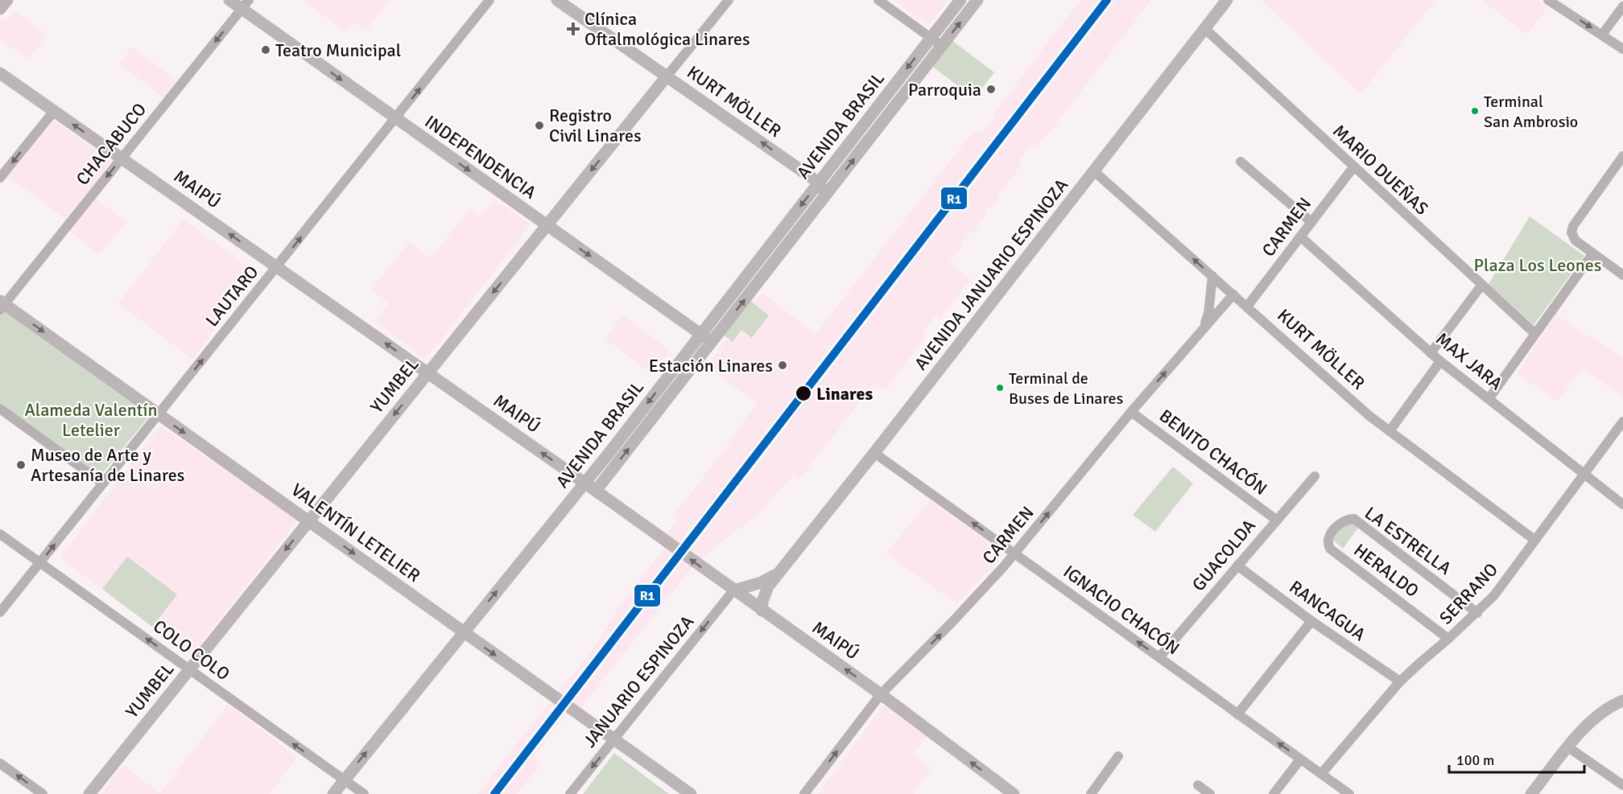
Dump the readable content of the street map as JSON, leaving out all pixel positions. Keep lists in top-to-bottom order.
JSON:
{
  "streets": {
    "main road": [
      "KURT MÖLLER",
      "AVENIDA BRASIL",
      "INDEPENDENCIA",
      "MAIPÚ",
      "AVENIDA JANUARIO ESPINOZA",
      "YUMBEL",
      "VALENTÍN LETELIER"
    ],
    "street": [
      "CHACABUCO",
      "MARIO DUEÑAS",
      "CARMEN",
      "LAUTARO",
      "MAX JARA",
      "BENITO CHACÓN",
      "LA ESTRELLA",
      "GUACOLDA",
      "HERALDO",
      "SERRANO",
      "IGNACIO CHACÓN",
      "RANCAGUA",
      "COLO COLO",
      "JANUARIO ESPINOZA"
    ]
  },
  "crossings": [
    ["KURT MÖLLER", "AVENIDA BRASIL"],
    ["KURT MÖLLER", "CARMEN"],
    ["KURT MÖLLER", "AVENIDA JANUARIO ESPINOZA"],
    ["KURT MÖLLER", "YUMBEL"],
    ["KURT MÖLLER", "SERRANO"],
    ["AVENIDA BRASIL", "INDEPENDENCIA"],
    ["AVENIDA BRASIL", "MAIPÚ"],
    ["AVENIDA BRASIL", "VALENTÍN LETELIER"],
    ["AVENIDA BRASIL", "COLO COLO"],
    ["CHACABUCO", "INDEPENDENCIA"],
    ["CHACABUCO", "MAIPÚ"],
    ["CHACABUCO", "VALENTÍN LETELIER"],
    ["INDEPENDENCIA", "LAUTARO"],
    ["INDEPENDENCIA", "YUMBEL"],
    ["MARIO DUEÑAS", "CARMEN"],
    ["MARIO DUEÑAS", "AVENIDA JANUARIO ESPINOZA"],
    ["MAIPÚ", "CARMEN"],
    ["MAIPÚ", "AVENIDA JANUARIO ESPINOZA"],
    ["MAIPÚ", "LAUTARO"],
    ["MAIPÚ", "YUMBEL"],
    ["MAIPÚ", "JANUARIO ESPINOZA"],
    ["CARMEN", "MAX JARA"],
    ["CARMEN", "BENITO CHACÓN"],
    ["CARMEN", "IGNACIO CHACÓN"],
    ["AVENIDA JANUARIO ESPINOZA", "IGNACIO CHACÓN"],
    ["AVENIDA JANUARIO ESPINOZA", "JANUARIO ESPINOZA"],
    ["LAUTARO", "VALENTÍN LETELIER"],
    ["LAUTARO", "COLO COLO"],
    ["MAX JARA", "SERRANO"],
    ["YUMBEL", "VALENTÍN LETELIER"],
    ["YUMBEL", "COLO COLO"],
    ["BENITO CHACÓN", "GUACOLDA"],
    ["VALENTÍN LETELIER", "JANUARIO ESPINOZA"],
    ["LA ESTRELLA", "HERALDO"],
    ["LA ESTRELLA", "SERRANO"],
    ["GUACOLDA", "IGNACIO CHACÓN"],
    ["GUACOLDA", "RANCAGUA"],
    ["HERALDO", "SERRANO"],
    ["SERRANO", "IGNACIO CHACÓN"],
    ["SERRANO", "RANCAGUA"]
  ],
  "one_way": [
    "KURT MÖLLER",
    "CHACABUCO",
    "INDEPENDENCIA",
    "MAIPÚ",
    "CARMEN",
    "LAUTARO",
    "YUMBEL",
    "VALENTÍN LETELIER",
    "IGNACIO CHACÓN",
    "COLO COLO",
    "JANUARIO ESPINOZA"
  ],
  "parks": ["Plaza Los Leones", "Alameda Valentín Letelier"],
  "places": {
    "health": ["Clínica Oftalmológica Linares"],
    "other": [
      "Teatro Municipal",
      "Parroquia",
      "Terminal San Ambrosio",
      "Registro Civil Linares",
      "Estación Linares",
      "Terminal de Buses de Linares",
      "Linares",
      "Museo de Arte y Artesanía de Linares"
    ]
  },
  "lines": ["transit line R1"],
  "scale_bar": "100 m"
}
